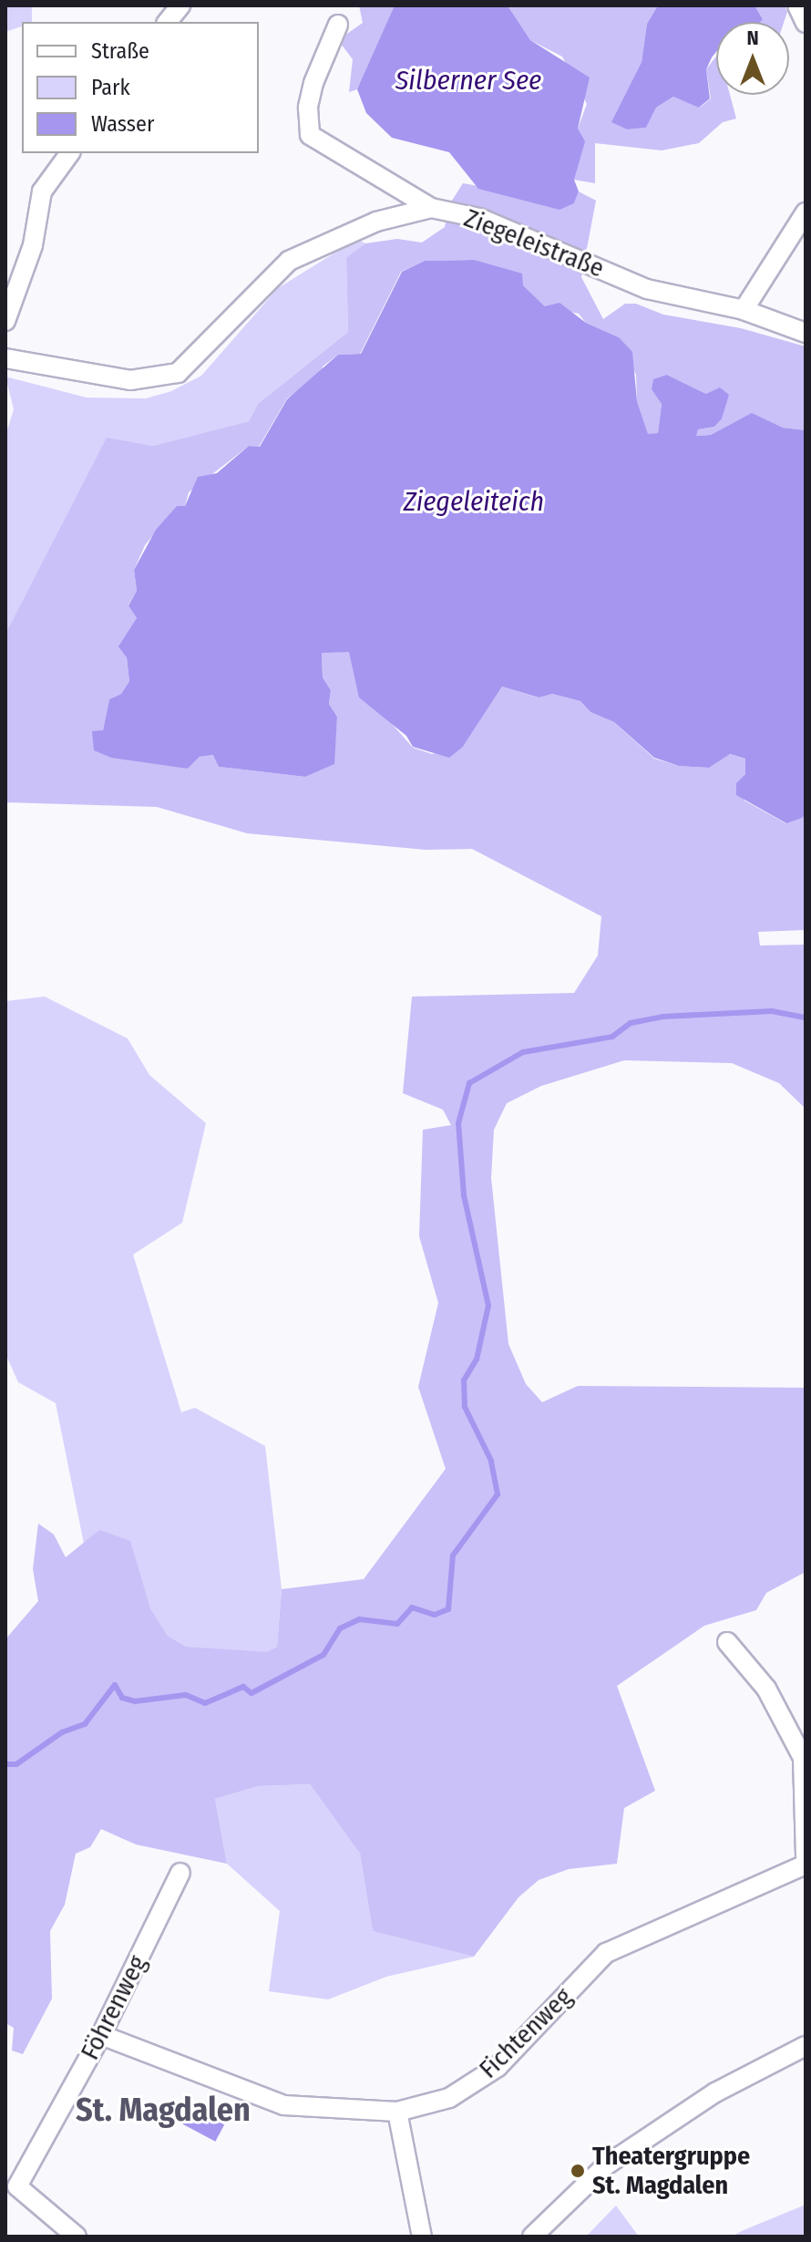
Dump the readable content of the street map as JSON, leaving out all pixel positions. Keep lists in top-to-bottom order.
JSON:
{
  "streets": {
    "street": ["Ziegeleistraße", "Föhrenweg", "Fichtenweg"]
  },
  "crossings": [
    ["Föhrenweg", "Fichtenweg"]
  ],
  "districts": ["St. Magdalen"],
  "water": ["Silberner See", "Ziegeleiteich"],
  "places": ["Theatergruppe St. Magdalen"],
  "legend": ["Straße", "Park", "Wasser"],
  "north": "top"
}
